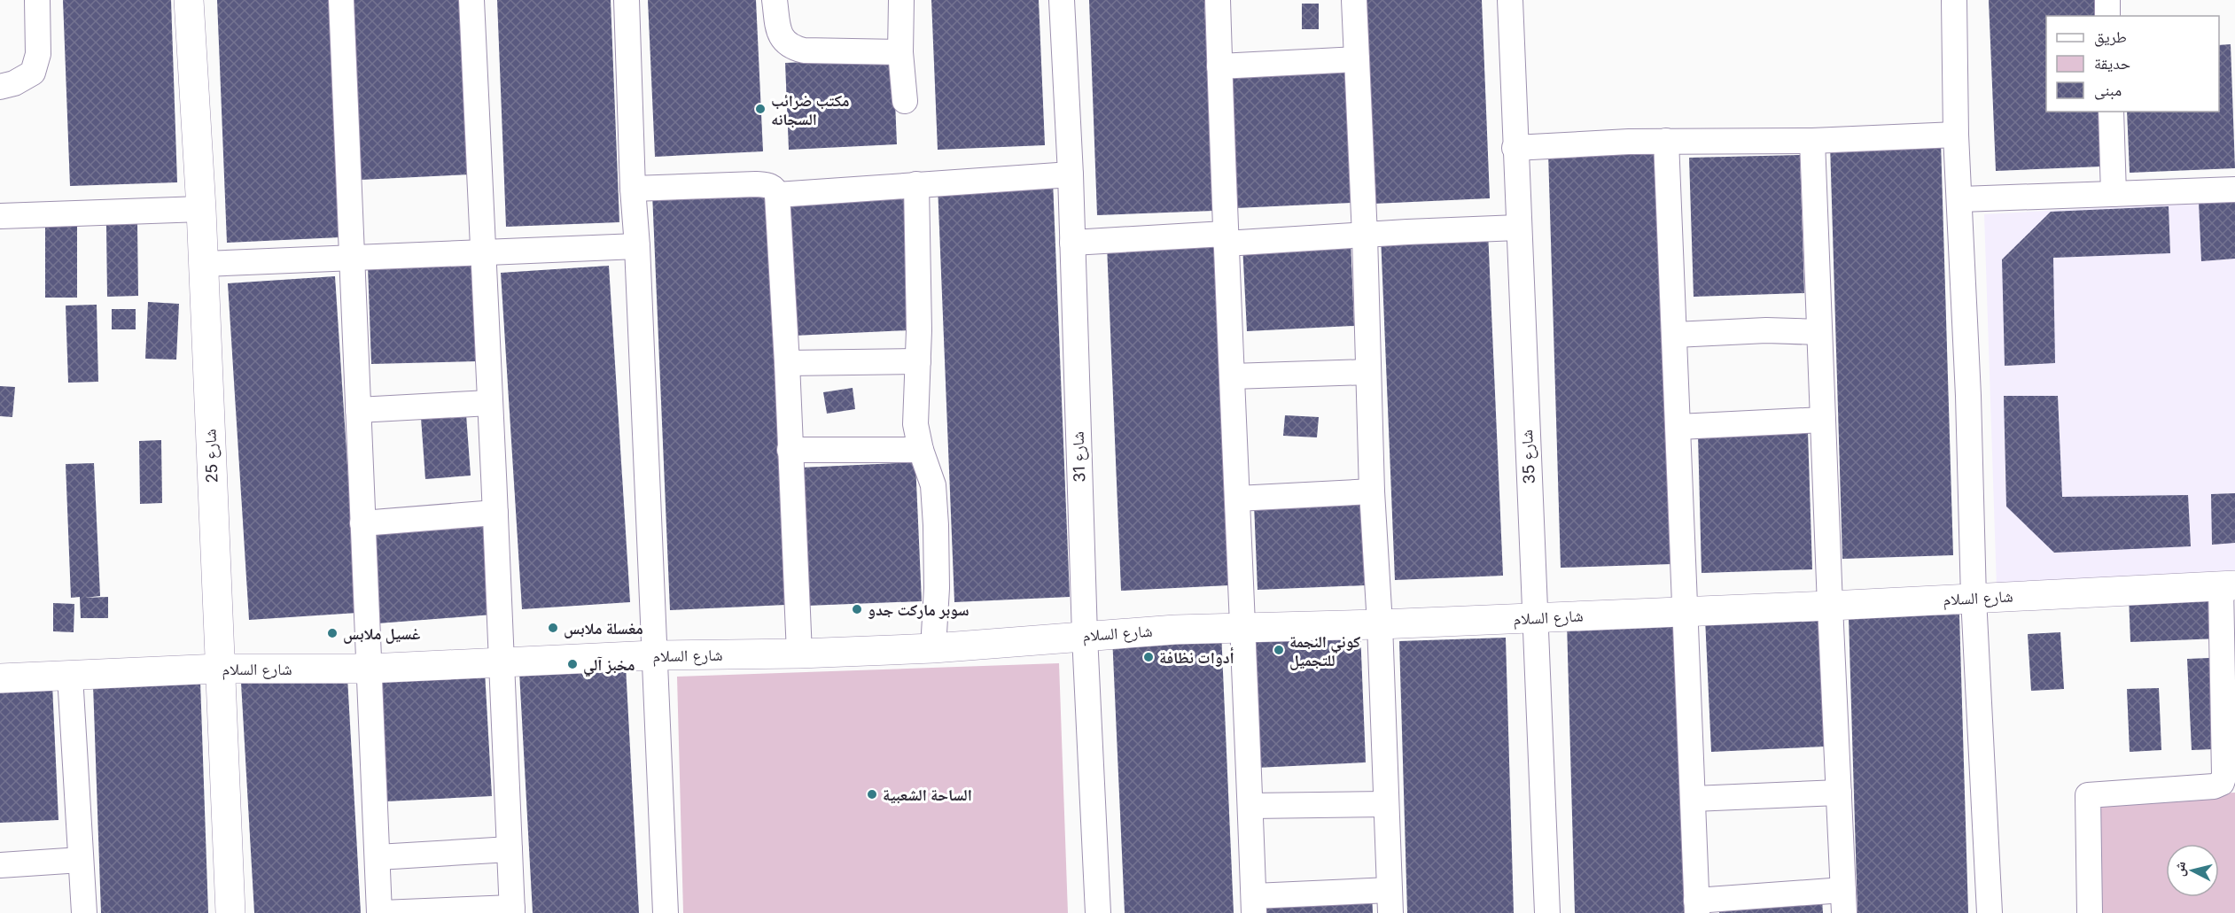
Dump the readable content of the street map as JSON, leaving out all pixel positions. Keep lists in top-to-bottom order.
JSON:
{
  "streets": {
    "street": [
      "شارع 25",
      "شارع 31",
      "شارع 35",
      "شارع السلام"
    ]
  },
  "crossings": [
    ["شارع 25", "شارع السلام"],
    ["شارع 31", "شارع السلام"],
    ["شارع 35", "شارع السلام"]
  ],
  "places": [
    "مكتب ضرائب السجانه",
    "سوبر ماركت جدو",
    "مغسلة ملابس",
    "غسيل ملابس",
    "كوني النجمة للتجميل",
    "أدوات نظافة",
    "مخبز آلي",
    "الساحة الشعبية"
  ],
  "legend": ["طريق", "حديقة", "مبنى"],
  "north": "left"
}
